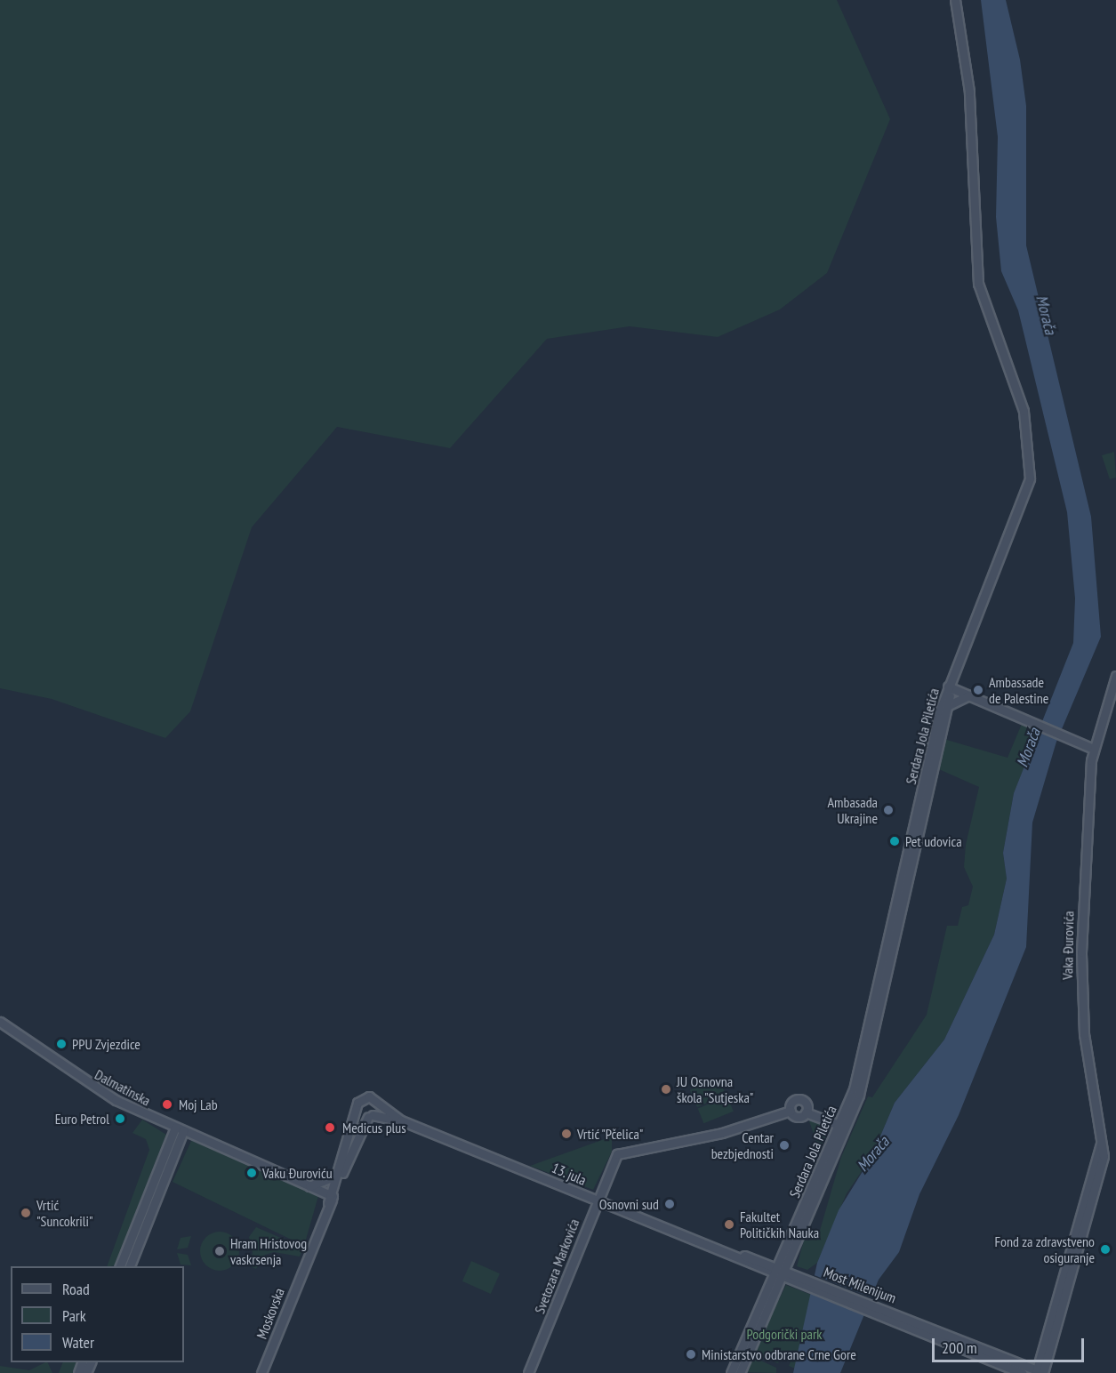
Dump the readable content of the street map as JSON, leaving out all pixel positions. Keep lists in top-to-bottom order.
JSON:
{
  "streets": {
    "main road": [
      "Serdara Jola Piletića",
      "Vaka Đurovića",
      "Dalmatinska",
      "13. jula",
      "Svetozara Markovića",
      "Most Milenijum",
      "Moskovska"
    ]
  },
  "crossings": [
    ["Serdara Jola Piletića", "13. jula"],
    ["Serdara Jola Piletića", "Svetozara Markovića"],
    ["Dalmatinska", "Moskovska"],
    ["13. jula", "Svetozara Markovića"],
    ["13. jula", "Most Milenijum"]
  ],
  "water": ["Morača"],
  "parks": ["Podgorički park"],
  "places": [
    "Ambassade de Palestine",
    "Ambasada Ukrajine",
    "Pet udovica",
    "PPU Zvjezdice",
    "JU Osnovna škola \"Sutjeska\"",
    "Moj Lab",
    "Euro Petrol",
    "Medicus plus",
    "Vrtić \"Pčelica\"",
    "Centar bezbjednosti",
    "Vaku Đuroviću",
    "Osnovni sud",
    "Vrtić \"Suncokrili\"",
    "Fakultet Političkih Nauka",
    "Fond za zdravstveno osiguranje",
    "Hram Hristovog vaskrsenja",
    "Ministarstvo odbrane Crne Gore"
  ],
  "legend": ["Road", "Park", "Water"],
  "scale_bar": "200 m"
}
